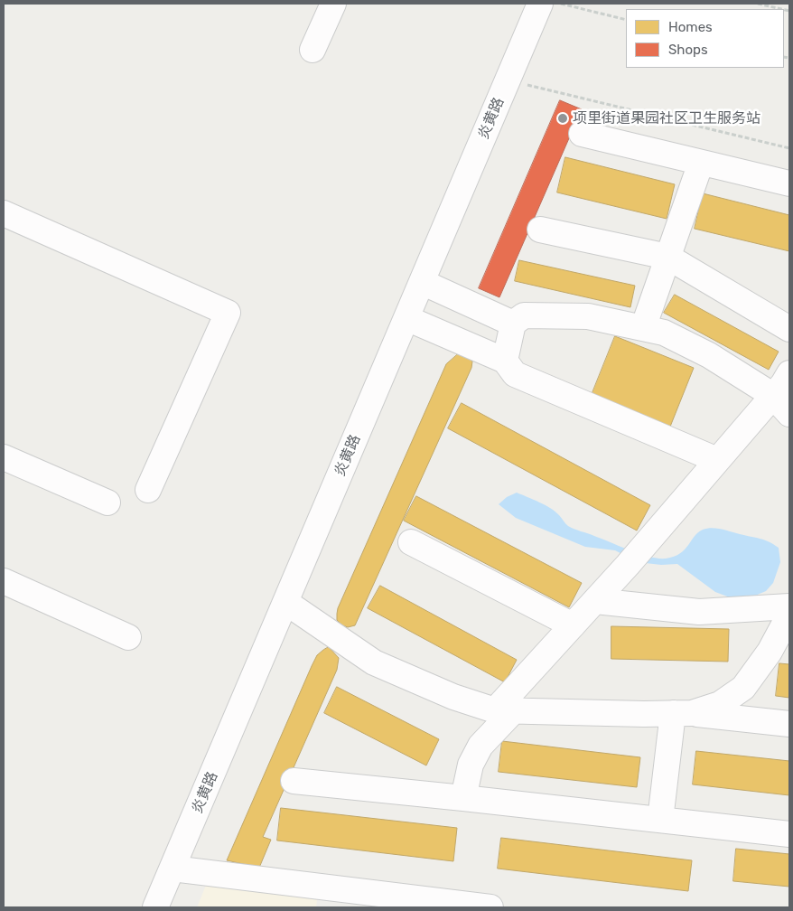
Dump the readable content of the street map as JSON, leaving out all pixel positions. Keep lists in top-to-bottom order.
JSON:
{
  "streets": {
    "street": ["炎黄路"]
  },
  "places": ["项里街道果园社区卫生服务站"],
  "legend": ["Homes", "Shops"]
}
